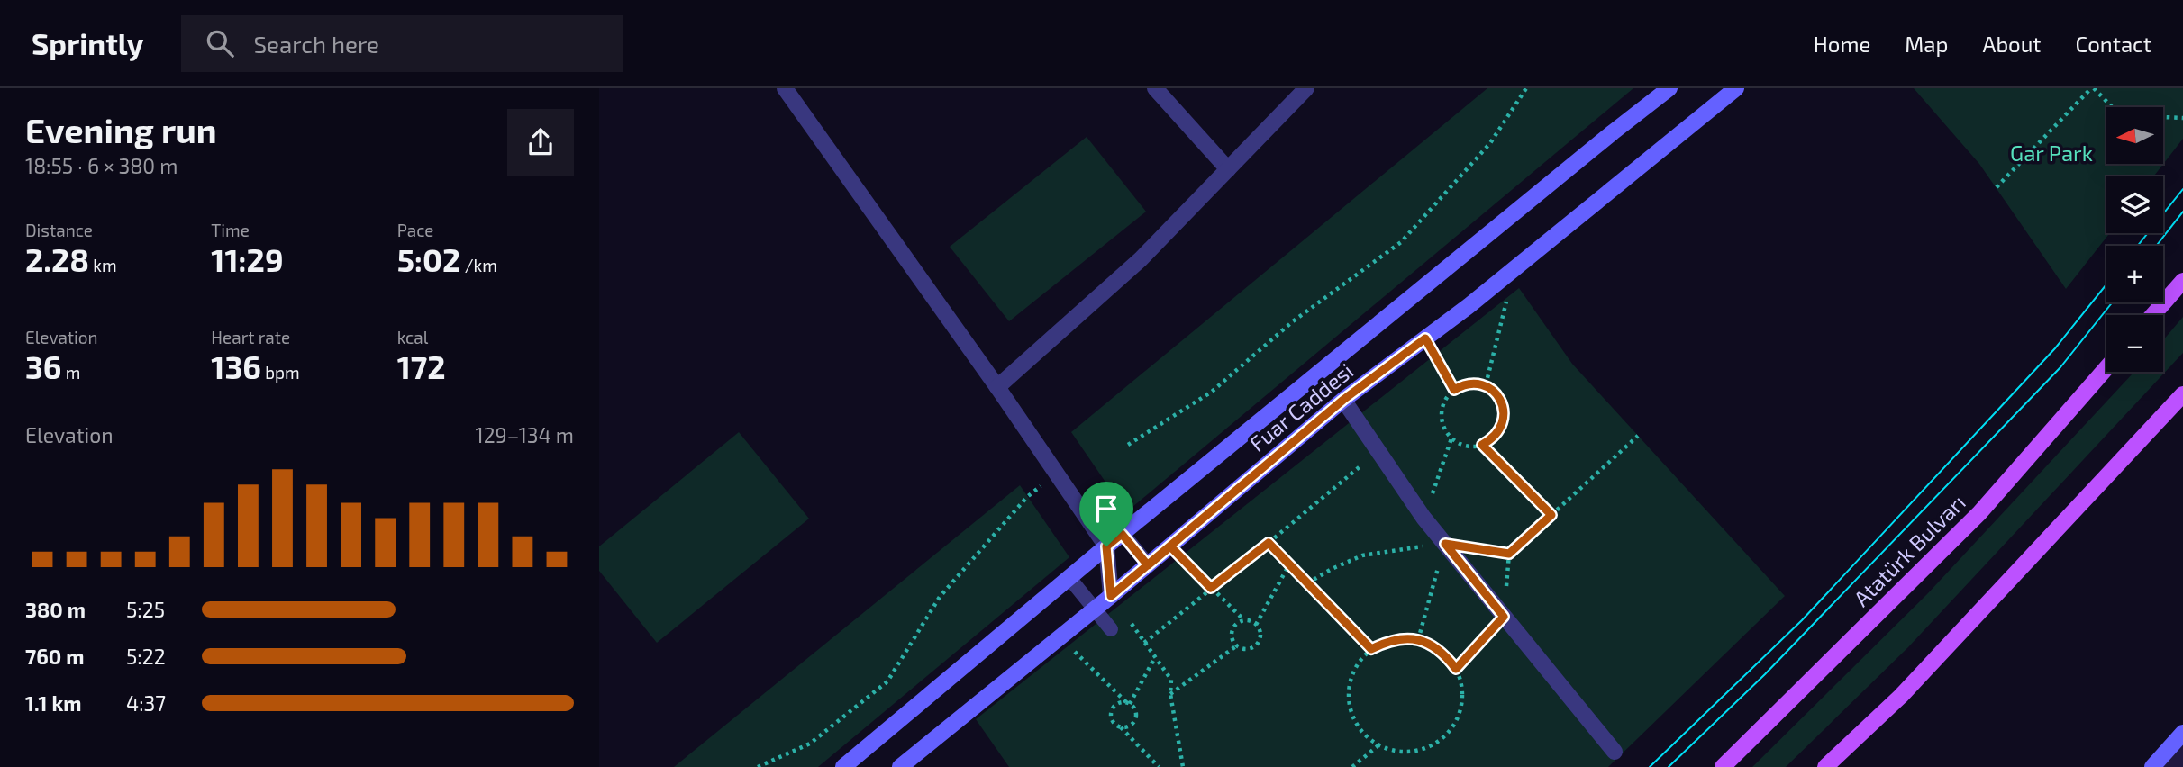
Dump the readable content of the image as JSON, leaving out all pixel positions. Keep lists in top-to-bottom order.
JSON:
{
  "streets": {
    "main road": ["Fuar Caddesi", "Atatürk Bulvarı"]
  },
  "parks": ["Gar Park"],
  "north": "left",
  "page": {
    "header": "Sprintly",
    "search": "Search here",
    "nav": [
      "Home",
      "Map",
      "About",
      "Contact"
    ],
    "heading": ["Evening run", "18:55 · 6 × 380 m"],
    "map_buttons": ["+", "−"],
    "stats": [
      ["Distance", "2.28 km"],
      ["Time", "11:29"],
      ["Pace", "5:02 /km"],
      ["Elevation", "36 m"],
      ["Heart rate", "136 bpm"],
      ["kcal", "172"]
    ],
    "chart": ["Elevation", "129–134 m"],
    "list": [
      {
        "name": "380 m",
        "note": "5:25"
      },
      {
        "name": "760 m",
        "note": "5:22"
      },
      {
        "name": "1.1 km",
        "note": "4:37"
      }
    ]
  }
}
